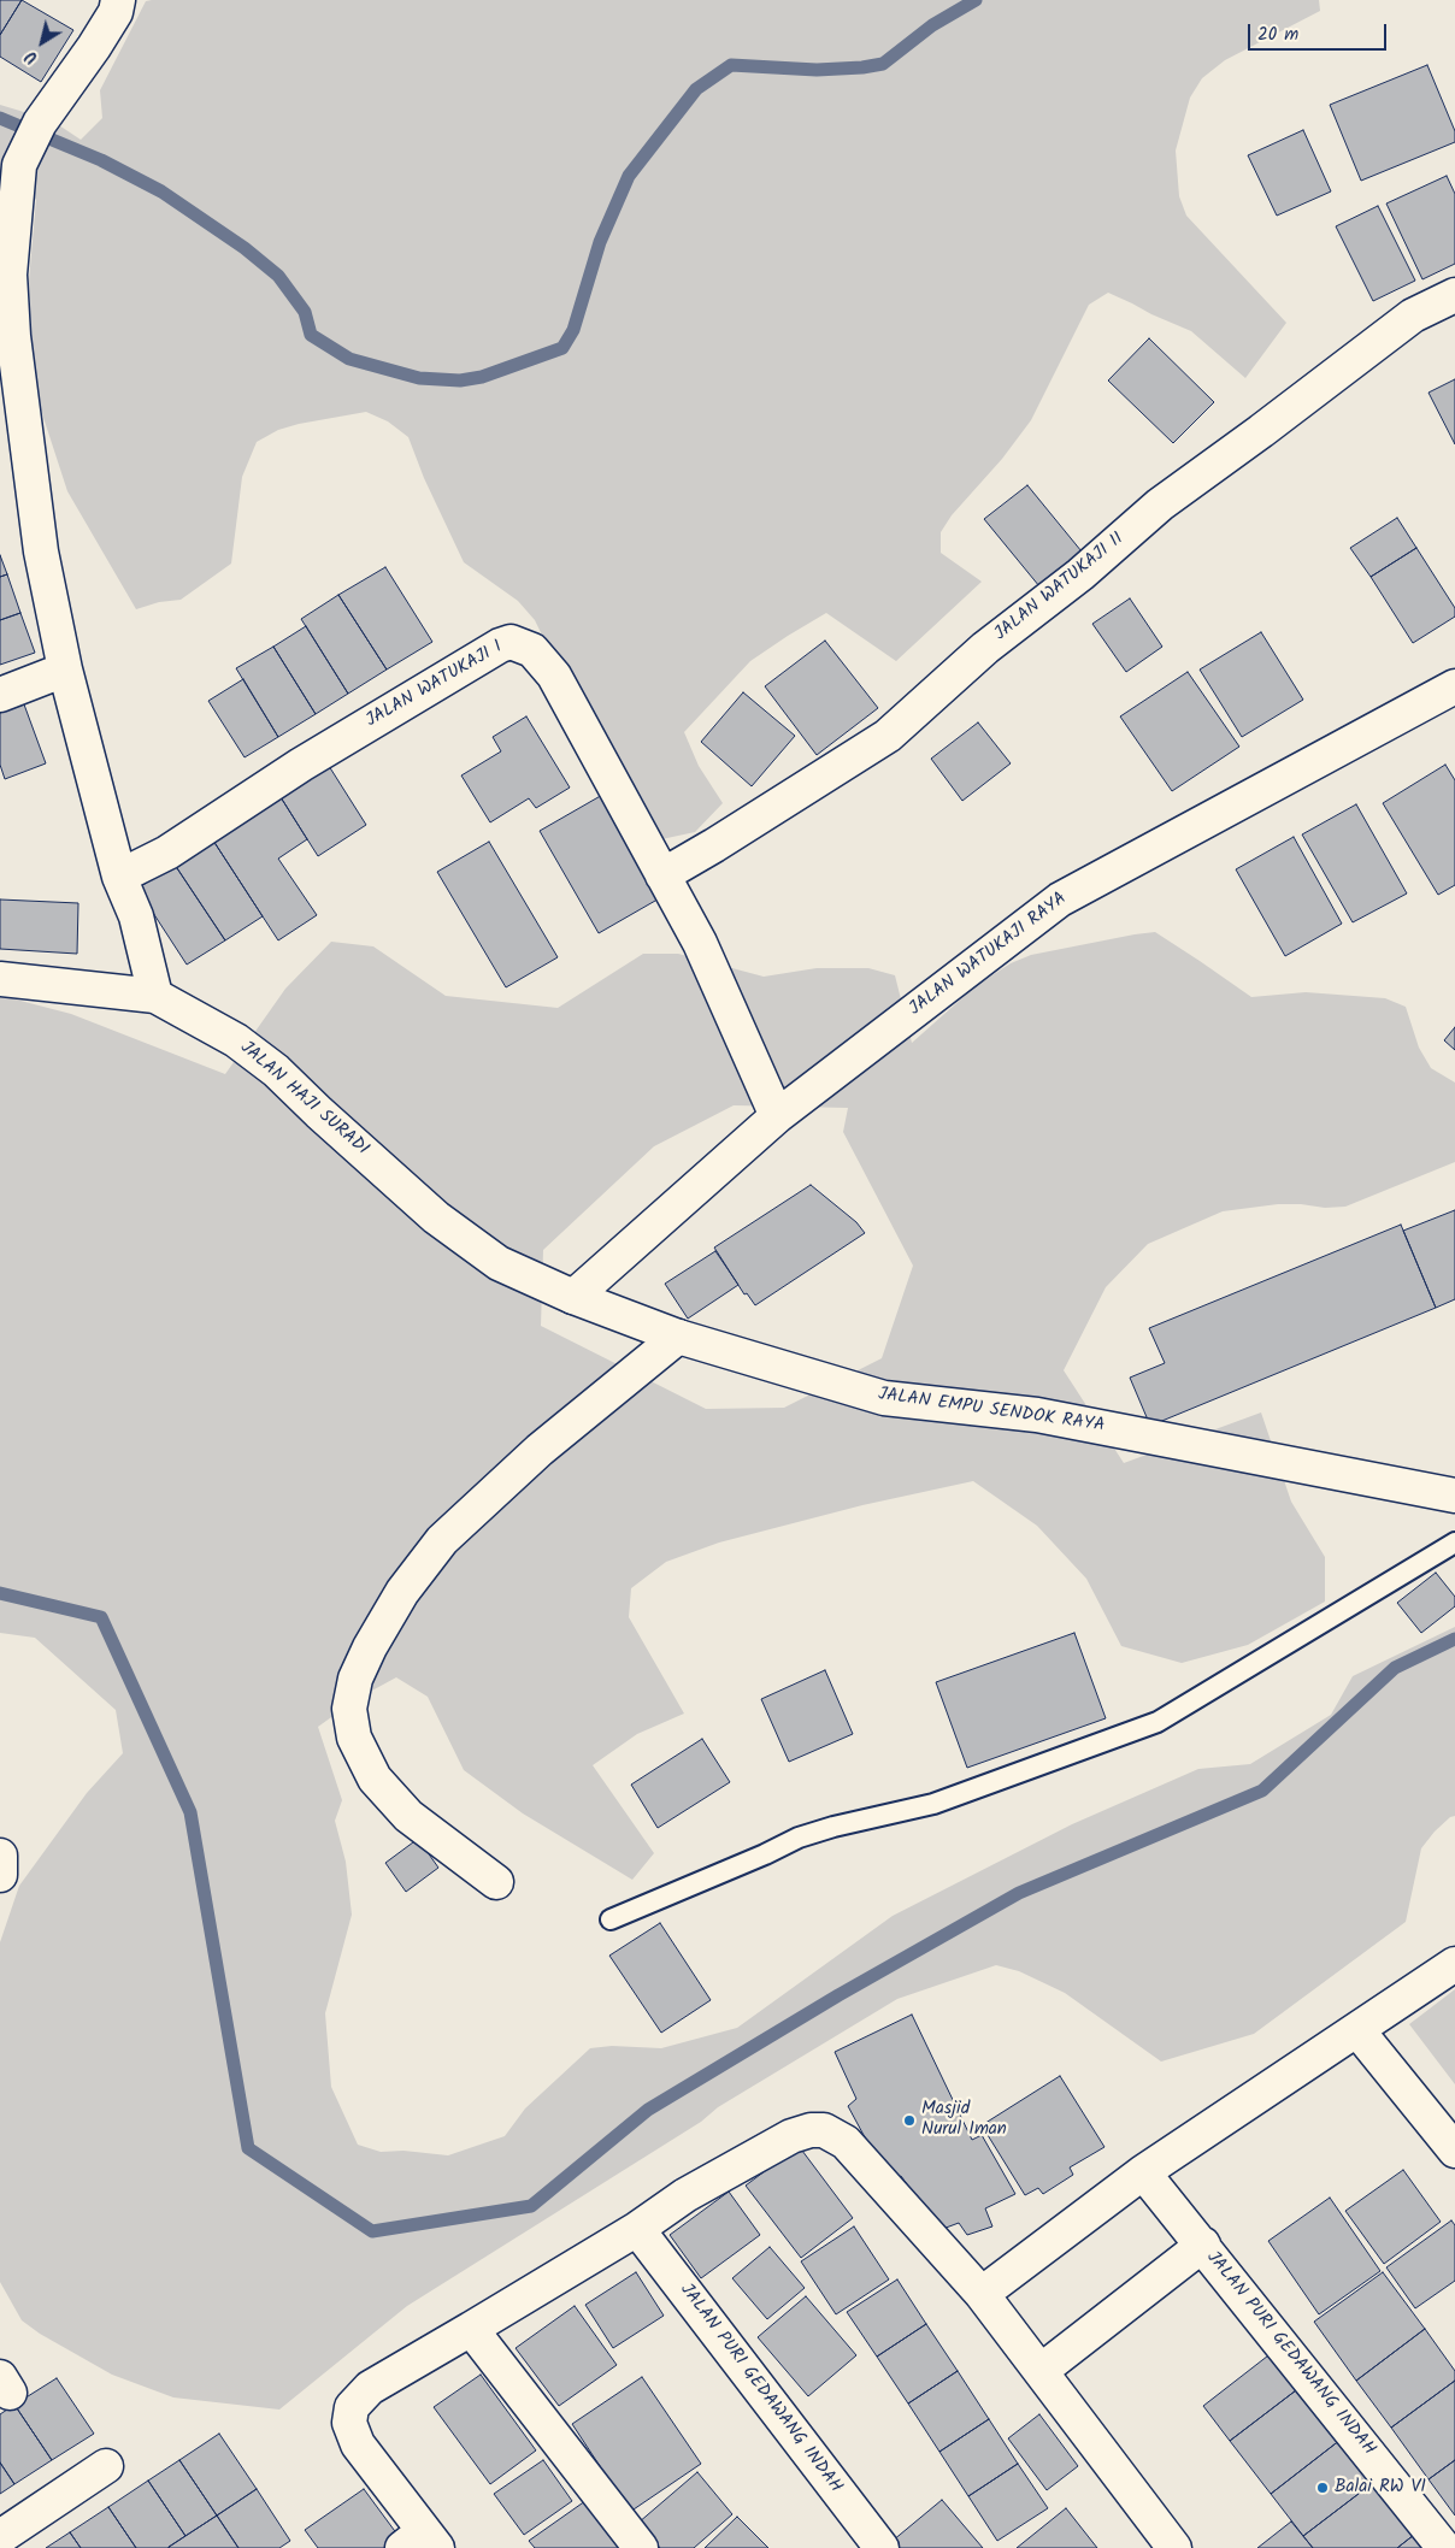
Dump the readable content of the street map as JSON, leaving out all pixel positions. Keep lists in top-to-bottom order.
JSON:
{
  "streets": {
    "street": [
      "JALAN WATUKAJI II",
      "JALAN WATUKAJI I",
      "JALAN WATUKAJI RAYA",
      "JALAN HAJI SURADI",
      "JALAN EMPU SENDOK RAYA",
      "JALAN PURI GEDAWANG INDAH"
    ]
  },
  "crossings": [
    ["JALAN WATUKAJI II", "JALAN WATUKAJI I"],
    ["JALAN WATUKAJI I", "JALAN WATUKAJI RAYA"],
    ["JALAN WATUKAJI RAYA", "JALAN HAJI SURADI"],
    ["JALAN WATUKAJI RAYA", "JALAN EMPU SENDOK RAYA"],
    ["JALAN HAJI SURADI", "JALAN EMPU SENDOK RAYA"]
  ],
  "places": ["Masjid Nurul Iman", "Balai RW VI"],
  "scale_bar": "20 m",
  "north": "bottom left"
}
